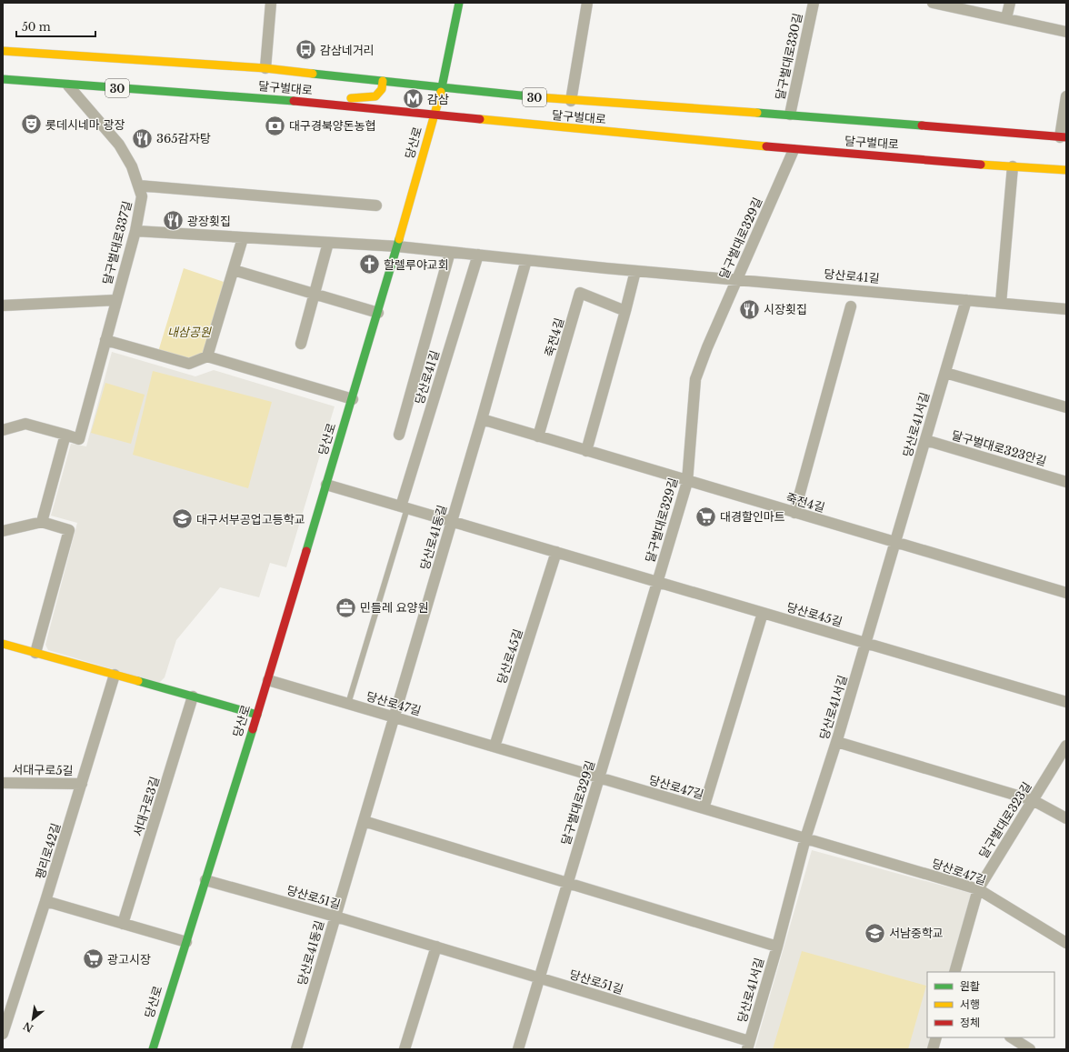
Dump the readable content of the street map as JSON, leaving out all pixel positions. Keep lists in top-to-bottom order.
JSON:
{
  "streets": {
    "main road": ["30", "달구벌대로", "당산로"],
    "street": [
      "달구벌대로330길",
      "달구벌대로329길",
      "달구벌대로337길",
      "당산로41길",
      "죽전4길",
      "당산로41서길",
      "달구벌대로323안길",
      "당산로41동길",
      "당산로45길",
      "당산로47길",
      "서대구로5길",
      "서대구로3길",
      "달구벌대로323길",
      "평리로42길",
      "당산로51길"
    ]
  },
  "crossings": [
    ["달구벌대로330길", "달구벌대로"],
    ["달구벌대로", "당산로"],
    ["달구벌대로", "달구벌대로329길"],
    ["달구벌대로", "달구벌대로337길"],
    ["당산로", "당산로41길"],
    ["당산로", "당산로45길"],
    ["당산로", "당산로47길"],
    ["당산로", "당산로51길"],
    ["달구벌대로329길", "당산로41길"],
    ["달구벌대로329길", "죽전4길"],
    ["달구벌대로329길", "당산로45길"],
    ["달구벌대로329길", "당산로47길"],
    ["달구벌대로329길", "당산로51길"],
    ["당산로41길", "당산로41서길"],
    ["당산로41길", "당산로41동길"],
    ["당산로41길", "당산로45길"],
    ["죽전4길", "당산로41서길"],
    ["죽전4길", "당산로41동길"],
    ["당산로41서길", "달구벌대로323안길"],
    ["당산로41서길", "당산로45길"],
    ["당산로41서길", "당산로47길"],
    ["당산로41서길", "당산로51길"],
    ["당산로41동길", "당산로45길"],
    ["당산로41동길", "당산로47길"],
    ["당산로41동길", "당산로51길"],
    ["당산로45길", "당산로47길"],
    ["당산로47길", "달구벌대로323길"],
    ["서대구로5길", "평리로42길"]
  ],
  "parks": ["내삼공원"],
  "places": {
    "bus stop": ["감삼네거리"],
    "metro station": ["감삼"],
    "theatre": ["롯데시네마 광장"],
    "bank": ["대구경북양돈농협"],
    "restaurant": ["365감자탕", "광장횟집", "시장횟집"],
    "church": ["할렐루야교회"],
    "supermarket": ["대경할인마트", "광고시장"],
    "school or university": ["대구서부공업고등학교", "서남중학교"],
    "office": ["민들레 요양원"]
  },
  "legend": ["원활", "서행", "정체"],
  "scale_bar": "50 m",
  "north": "bottom left"
}
